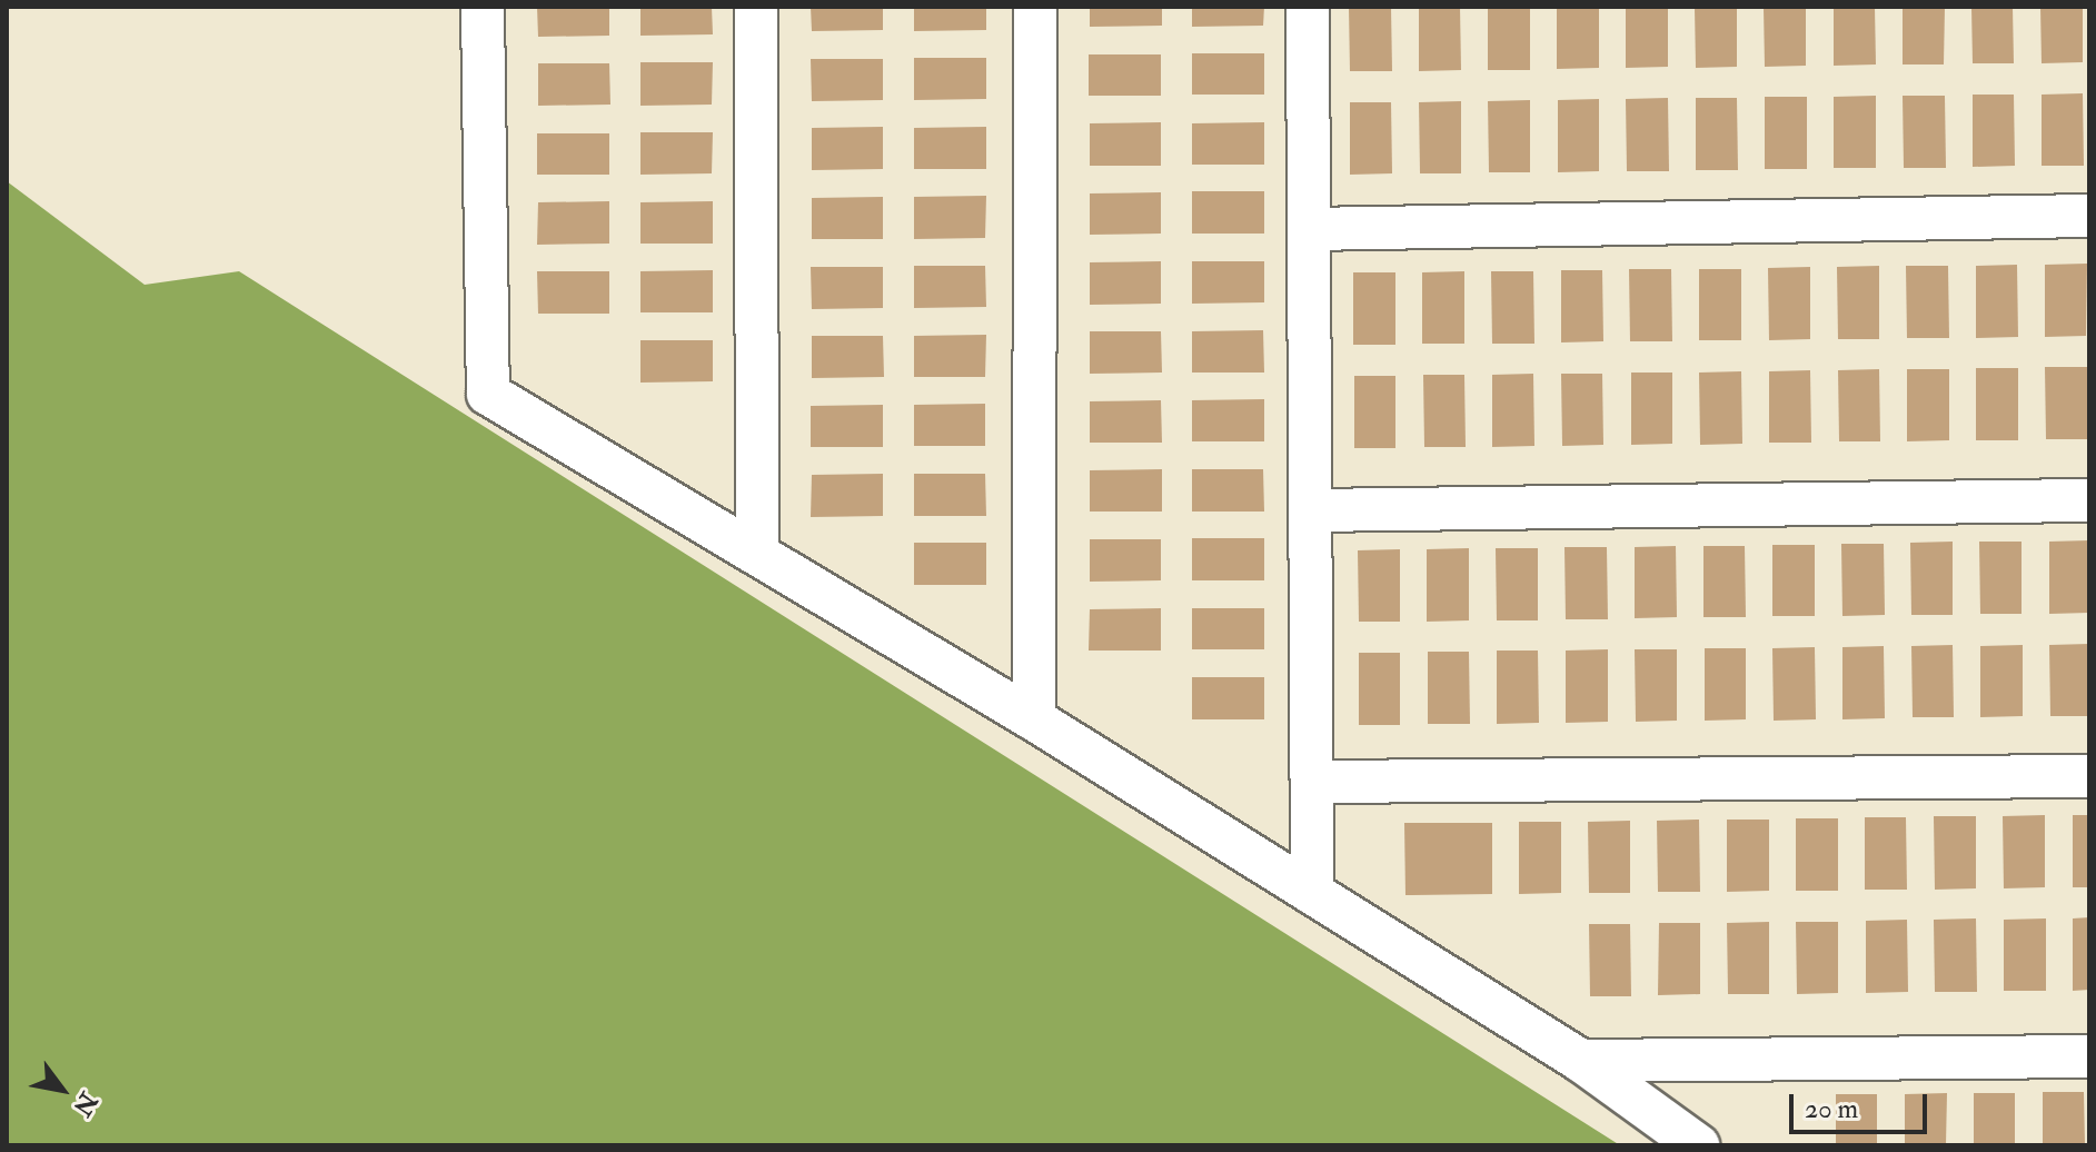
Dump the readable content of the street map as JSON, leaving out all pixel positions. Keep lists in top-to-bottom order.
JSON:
{
  "scale_bar": "20 m",
  "north": "bottom right"
}
